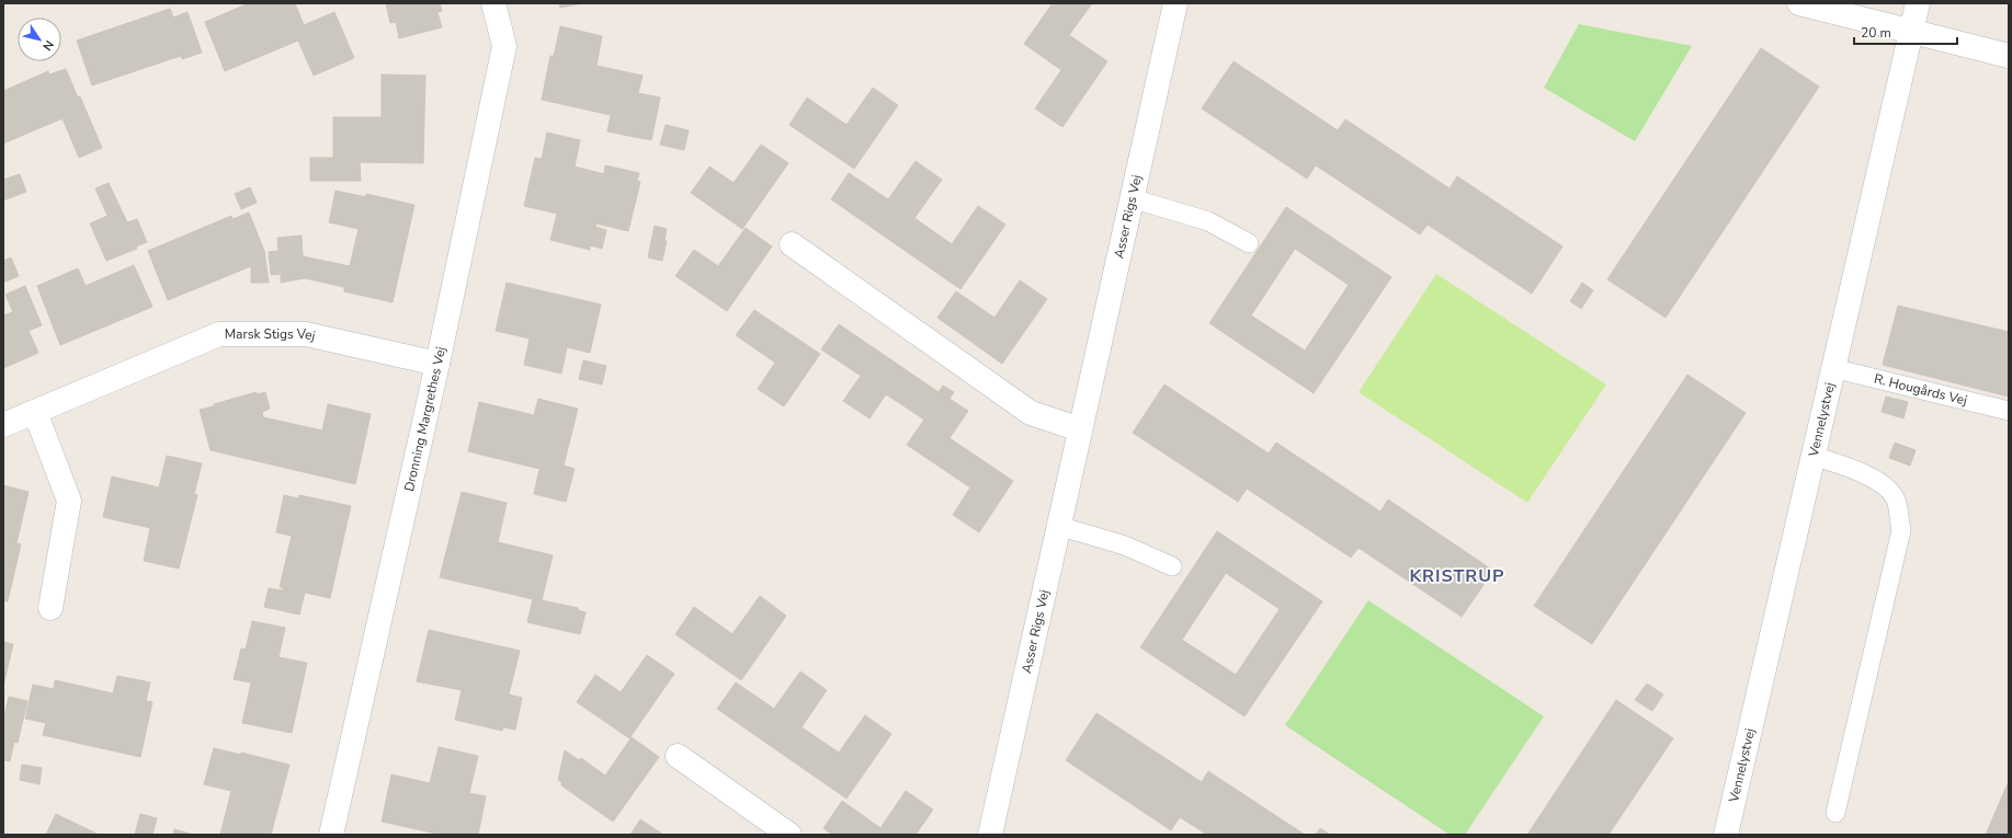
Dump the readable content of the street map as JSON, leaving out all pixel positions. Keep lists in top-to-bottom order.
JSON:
{
  "streets": {
    "street": [
      "Asser Rigs Vej",
      "Marsk Stigs Vej",
      "Vennelystvej",
      "Dronning Margrethes Vej"
    ],
    "lane": ["R. Hougårds Vej"]
  },
  "crossings": [
    ["Marsk Stigs Vej", "Dronning Margrethes Vej"],
    ["R. Hougårds Vej", "Vennelystvej"]
  ],
  "districts": ["KRISTRUP"],
  "scale_bar": "20 m",
  "north": "bottom right"
}
